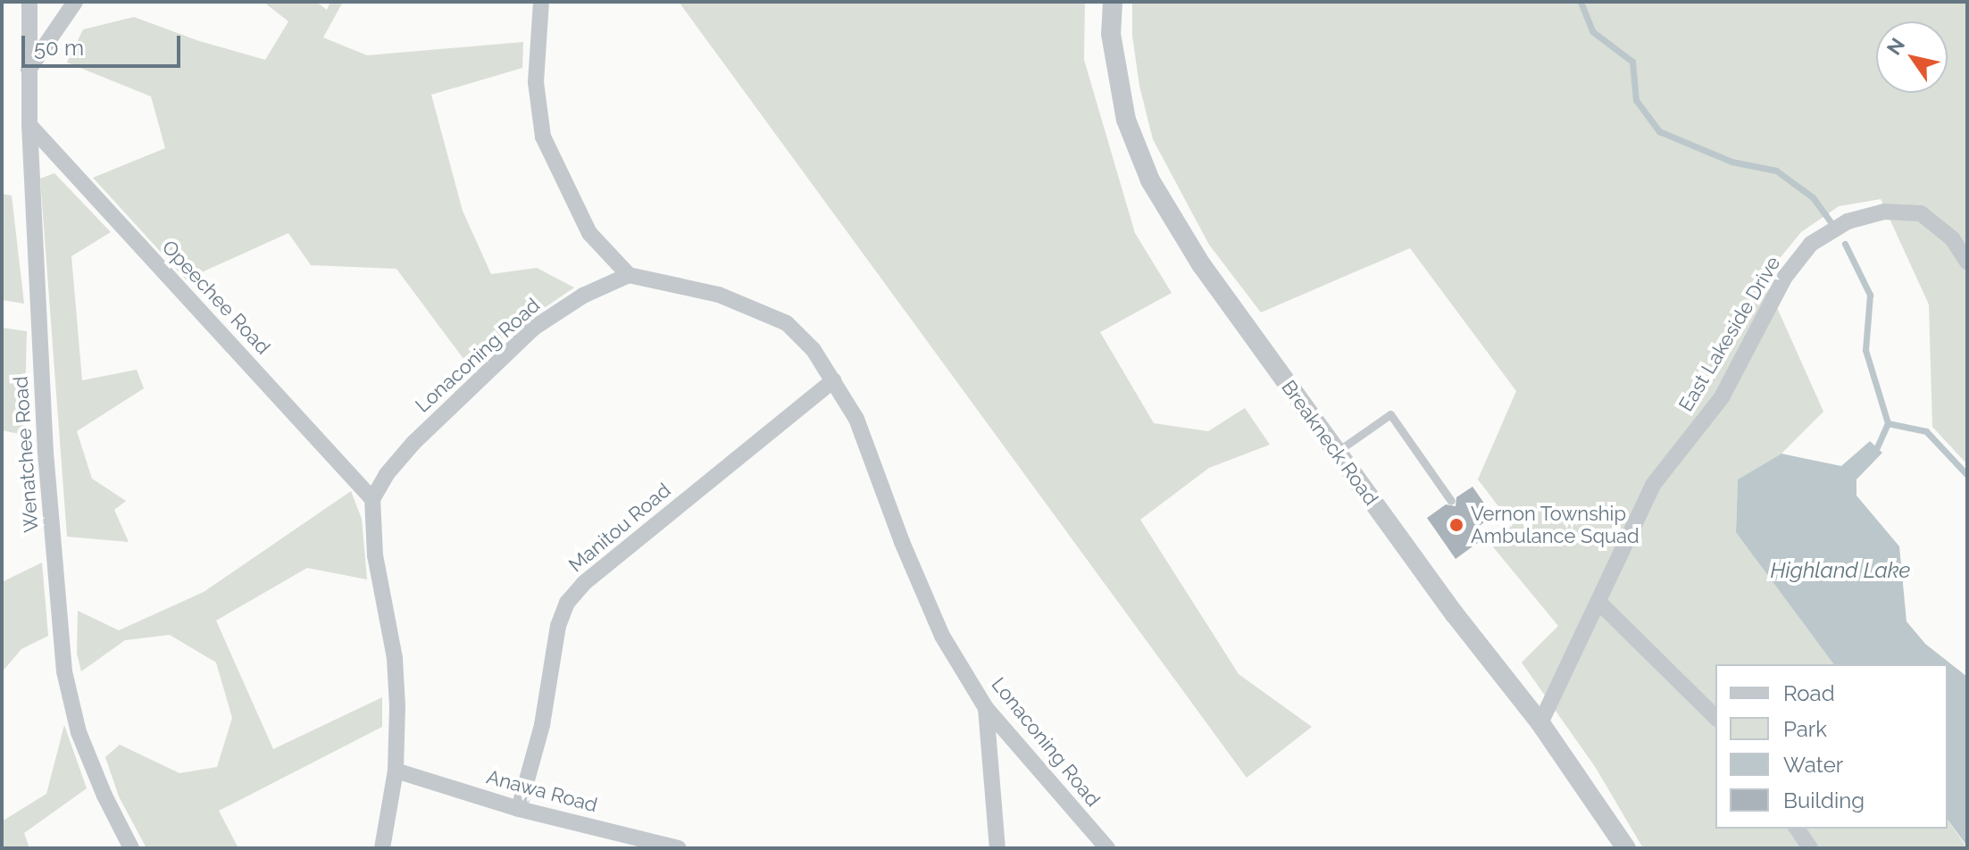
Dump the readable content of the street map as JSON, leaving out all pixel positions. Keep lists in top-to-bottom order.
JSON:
{
  "streets": {
    "street": [
      "Opeechee Road",
      "East Lakeside Drive",
      "Lonaconing Road",
      "Breakneck Road",
      "Wenatchee Road",
      "Manitou Road",
      "Anawa Road"
    ]
  },
  "crossings": [
    ["Opeechee Road", "Lonaconing Road"],
    ["Opeechee Road", "Wenatchee Road"],
    ["East Lakeside Drive", "Breakneck Road"],
    ["Lonaconing Road", "Manitou Road"],
    ["Manitou Road", "Anawa Road"]
  ],
  "water": ["Highland Lake"],
  "places": ["Vernon Township Ambulance Squad"],
  "legend": [
    "Road",
    "Park",
    "Water",
    "Building"
  ],
  "scale_bar": "50 m",
  "north": "top left"
}
